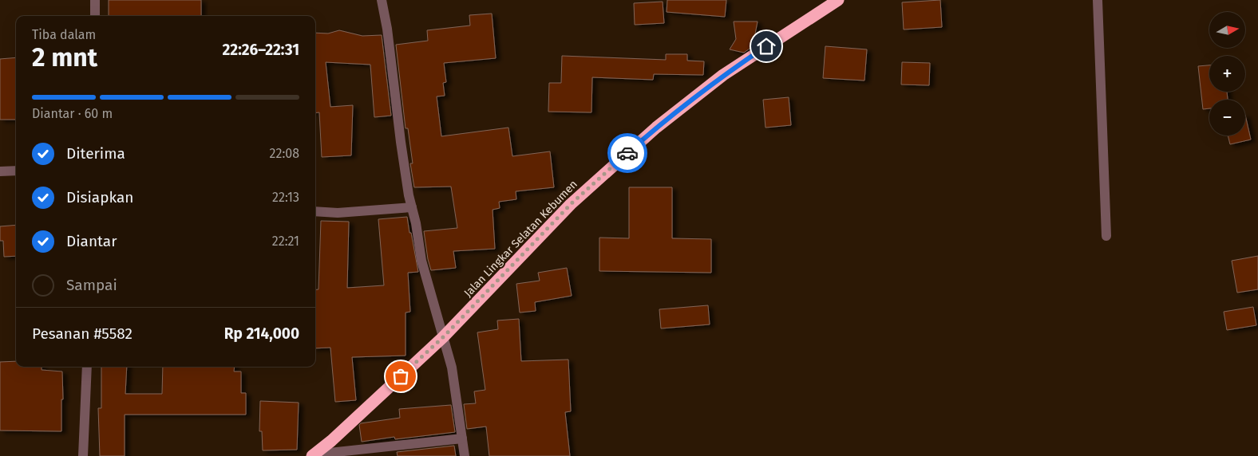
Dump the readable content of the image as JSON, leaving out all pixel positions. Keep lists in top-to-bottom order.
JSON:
{
  "streets": {
    "highway": ["Jalan Lingkar Selatan Kebumen"]
  },
  "north": "right",
  "page": {
    "map_buttons": ["+", "−"],
    "heading": ["2 mnt", "Tiba dalam", "22:26–22:31"],
    "panel": ["Pesanan #5582", "Rp 214,000"],
    "bar": "Diantar · 60 m",
    "list": [
      ["Diterima", "22:08"],
      ["Disiapkan", "22:13"],
      ["Diantar", "22:21"],
      "Sampai"
    ]
  }
}
